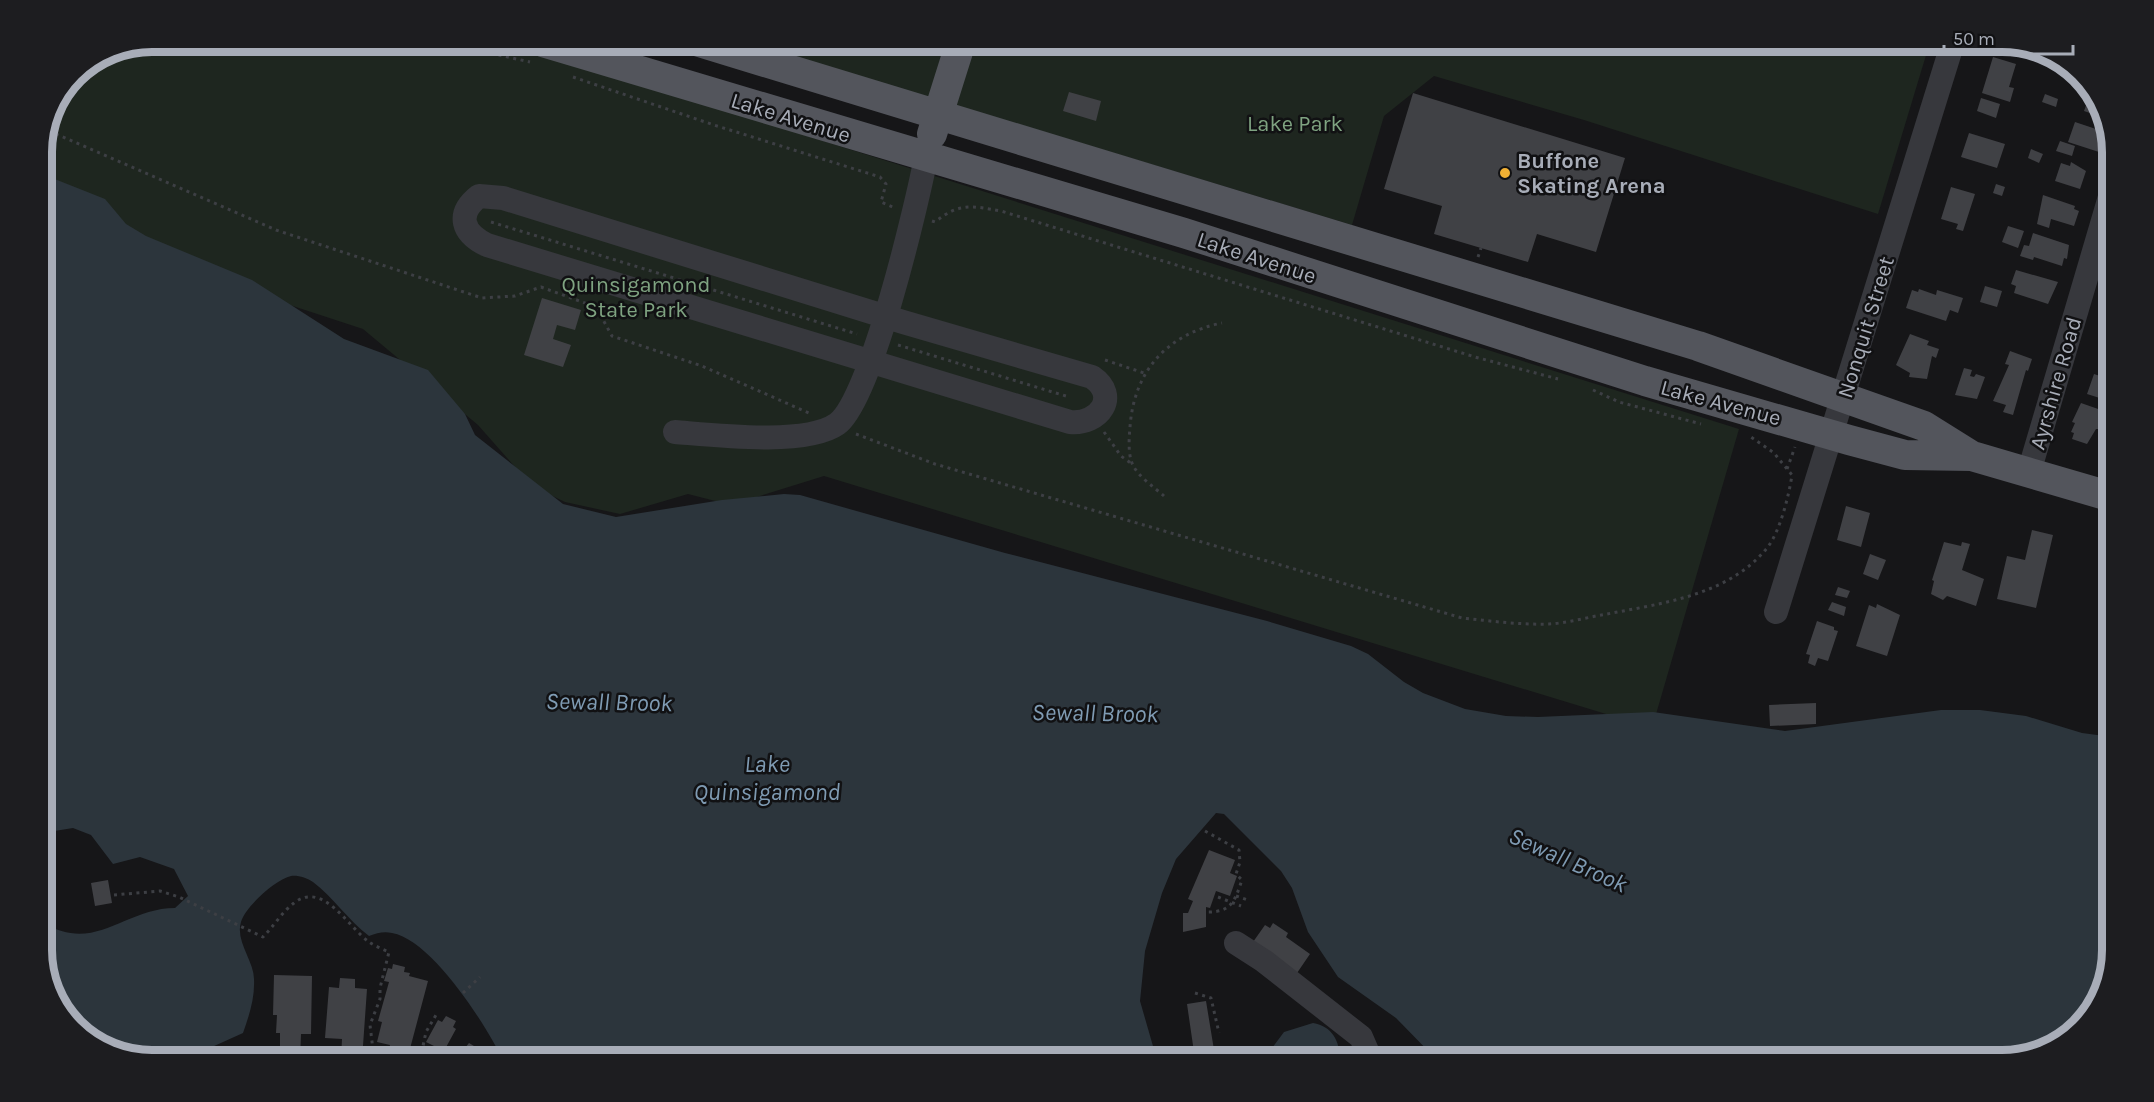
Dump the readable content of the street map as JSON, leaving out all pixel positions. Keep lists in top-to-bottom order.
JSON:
{
  "streets": {
    "main road": ["Lake Avenue"],
    "street": ["Nonquit Street", "Ayrshire Road"]
  },
  "crossings": [
    ["Lake Avenue", "Nonquit Street"],
    ["Lake Avenue", "Ayrshire Road"]
  ],
  "water": ["Sewall Brook", "Lake Quinsigamond"],
  "parks": ["Lake Park", "Quinsigamond State Park"],
  "places": ["Buffone Skating Arena"],
  "scale_bar": "50 m"
}
